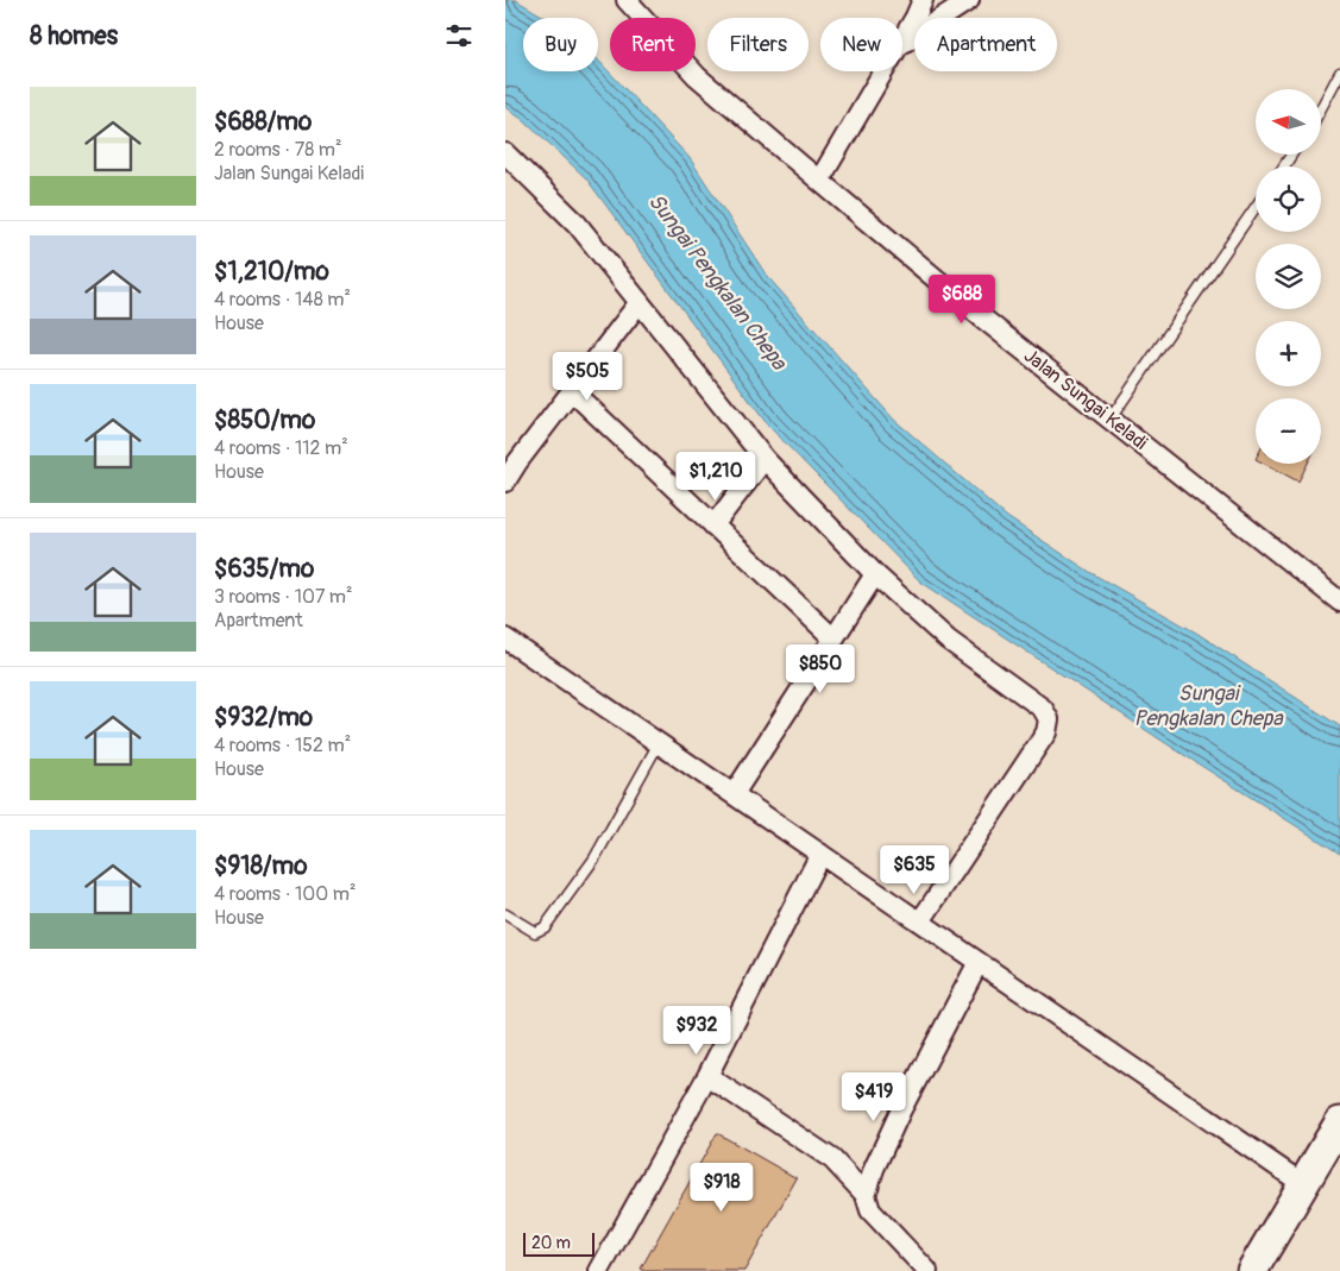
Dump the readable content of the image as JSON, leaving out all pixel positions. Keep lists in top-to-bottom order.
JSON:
{
  "streets": {
    "street": ["Jalan Sungai Keladi"]
  },
  "water": ["Sungai Pengkalan Chepa"],
  "scale_bar": "20 m",
  "north": "left",
  "page": {
    "heading": "8 homes",
    "chip": [
      "Buy",
      "Rent",
      "Filters",
      "New",
      "Apartment"
    ],
    "list": [
      {
        "name": "$688/mo",
        "note": "2 rooms · 78 m² · Jalan Sungai Keladi"
      },
      {
        "name": "$1,210/mo",
        "note": "4 rooms · 148 m² · House"
      },
      {
        "name": "$850/mo",
        "note": "4 rooms · 112 m² · House"
      },
      {
        "name": "$635/mo",
        "note": "3 rooms · 107 m² · Apartment"
      },
      {
        "name": "$932/mo",
        "note": "4 rooms · 152 m² · House"
      },
      {
        "name": "$918/mo",
        "note": "4 rooms · 100 m² · House"
      }
    ],
    "map_buttons": ["+", "−"],
    "price": [
      "$688",
      "$505",
      "$1,210",
      "$850",
      "$635",
      "$932",
      "$419",
      "$918"
    ],
    "scale": "20 m"
  }
}
